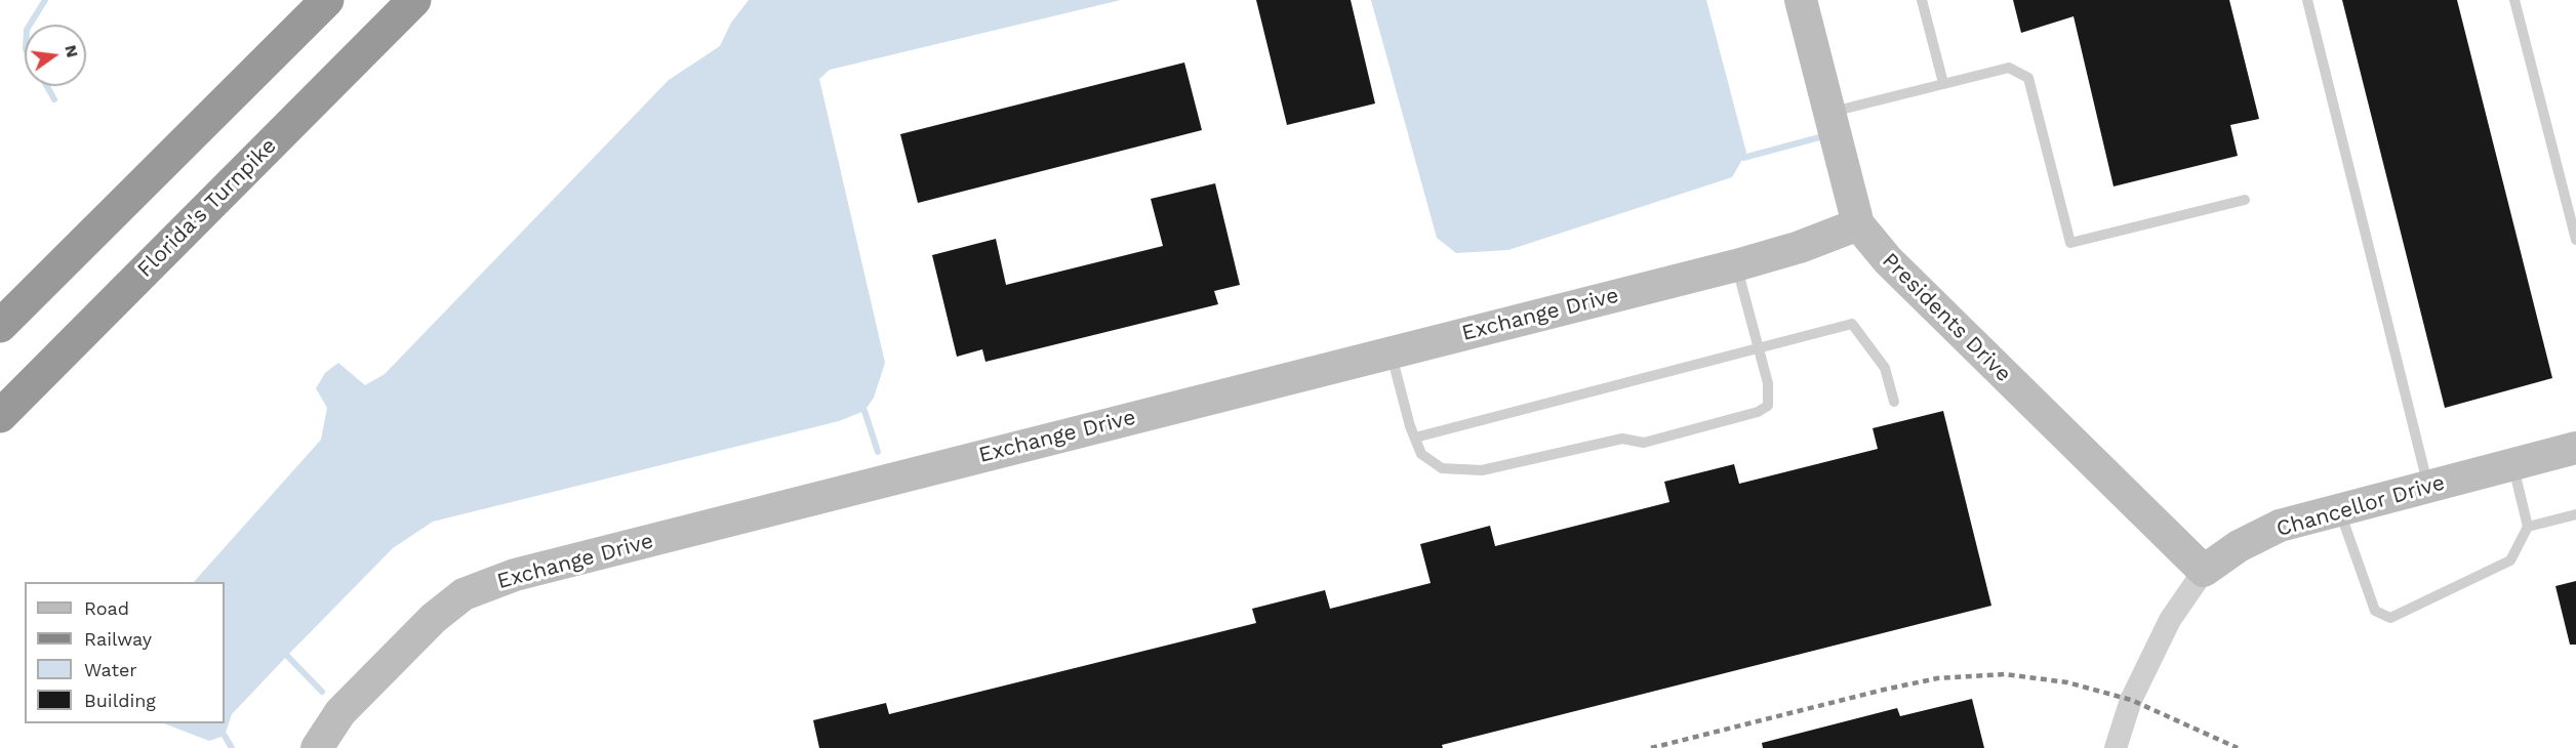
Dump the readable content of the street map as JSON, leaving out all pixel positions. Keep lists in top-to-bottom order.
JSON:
{
  "streets": {
    "highway": ["Florida's Turnpike"],
    "street": ["Exchange Drive", "Presidents Drive", "Chancellor Drive"]
  },
  "crossings": [
    ["Exchange Drive", "Presidents Drive"],
    ["Presidents Drive", "Chancellor Drive"]
  ],
  "legend": [
    "Road",
    "Railway",
    "Water",
    "Building"
  ],
  "north": "right"
}
